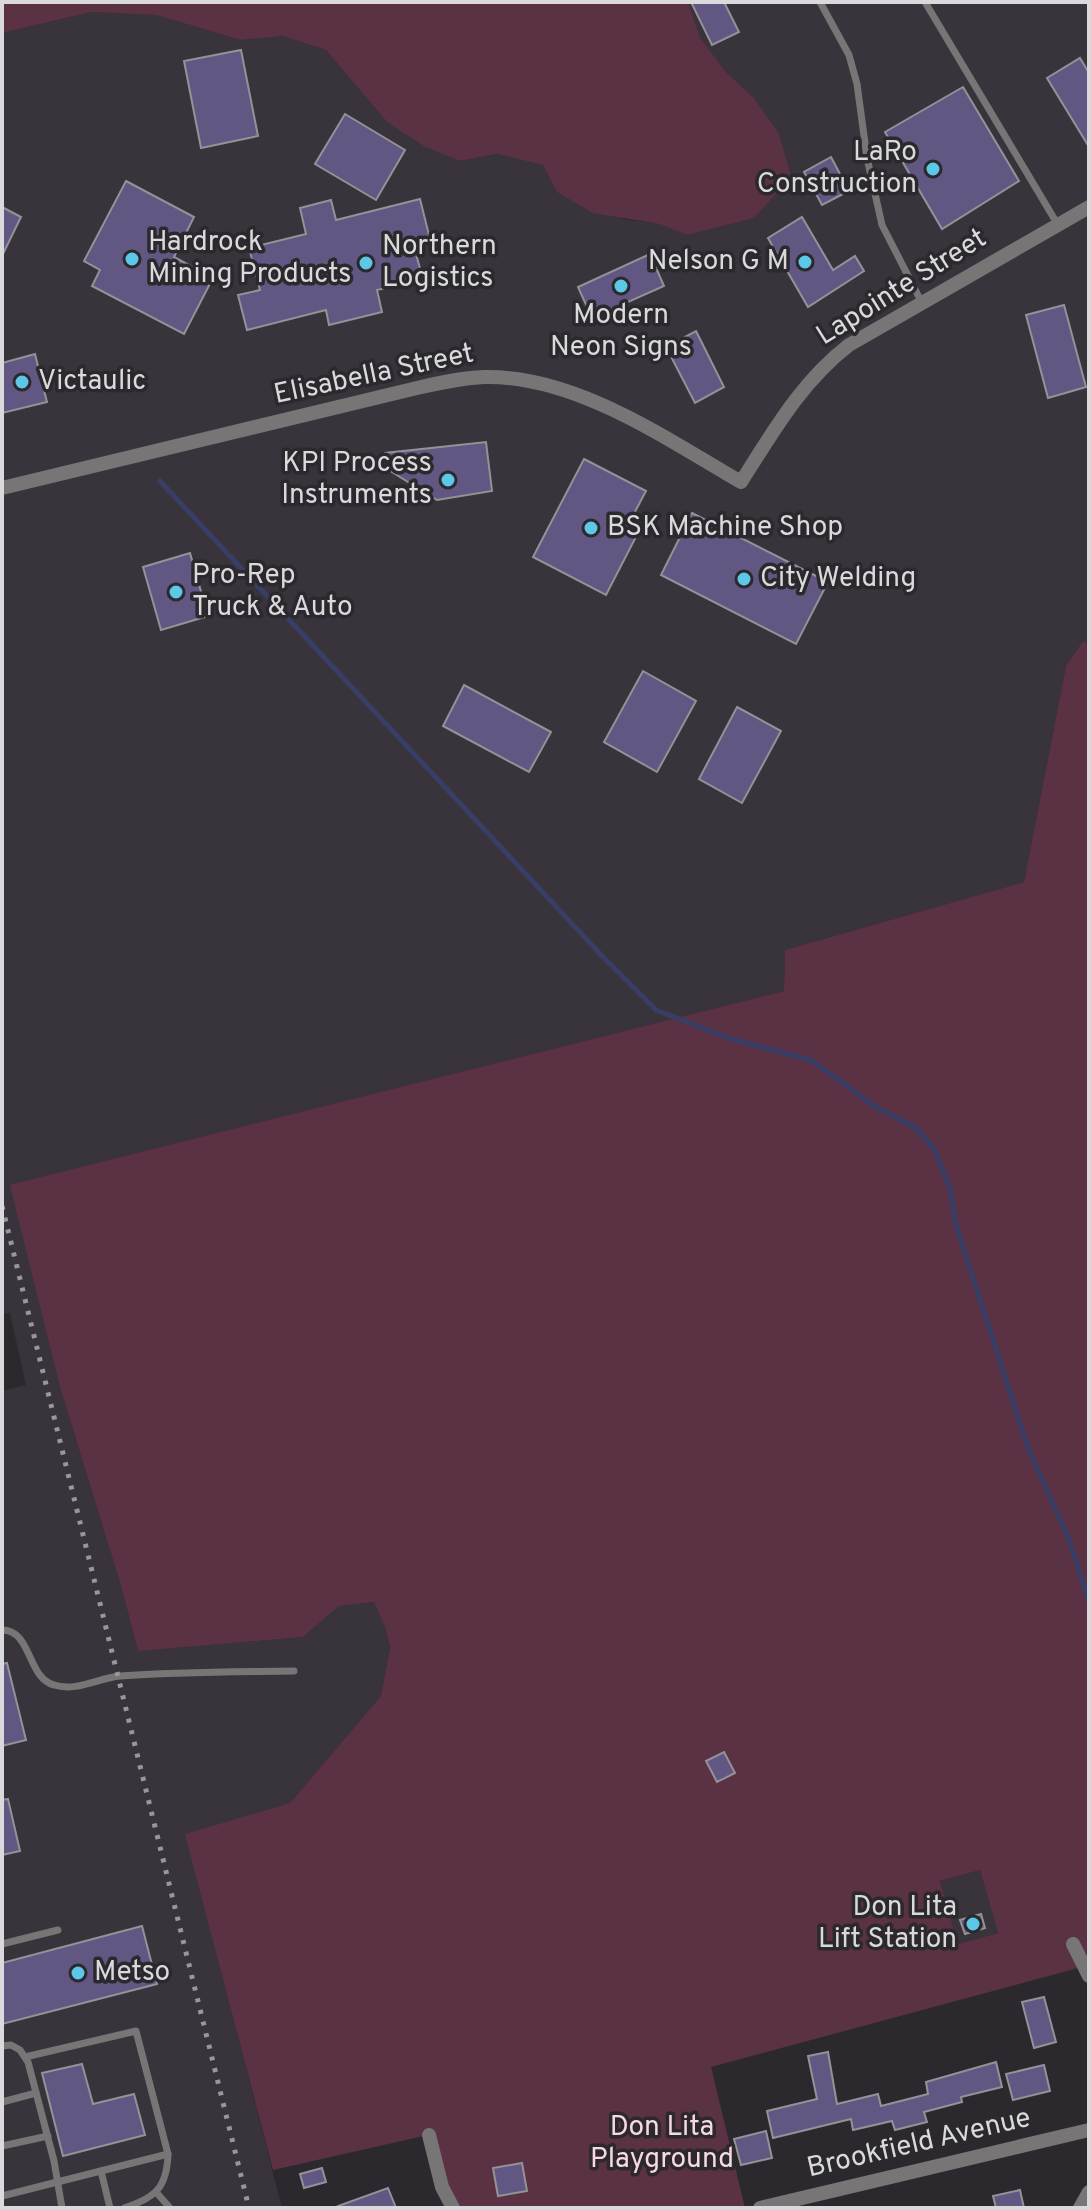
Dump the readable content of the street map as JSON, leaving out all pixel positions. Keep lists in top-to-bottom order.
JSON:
{
  "streets": {
    "street": ["Lapointe Street", "Elisabella Street", "Brookfield Avenue"]
  },
  "crossings": [
    ["Lapointe Street", "Elisabella Street"]
  ],
  "parks": ["Don Lita Playground"],
  "places": [
    "LaRo Construction",
    "Hardrock Mining Products",
    "Nelson G M",
    "Northern Logistics",
    "Modern Neon Signs",
    "Victaulic",
    "KPI Process Instruments",
    "BSK Machine Shop",
    "City Welding",
    "Pro-Rep Truck & Auto",
    "Don Lita Lift Station",
    "Metso"
  ]
}
